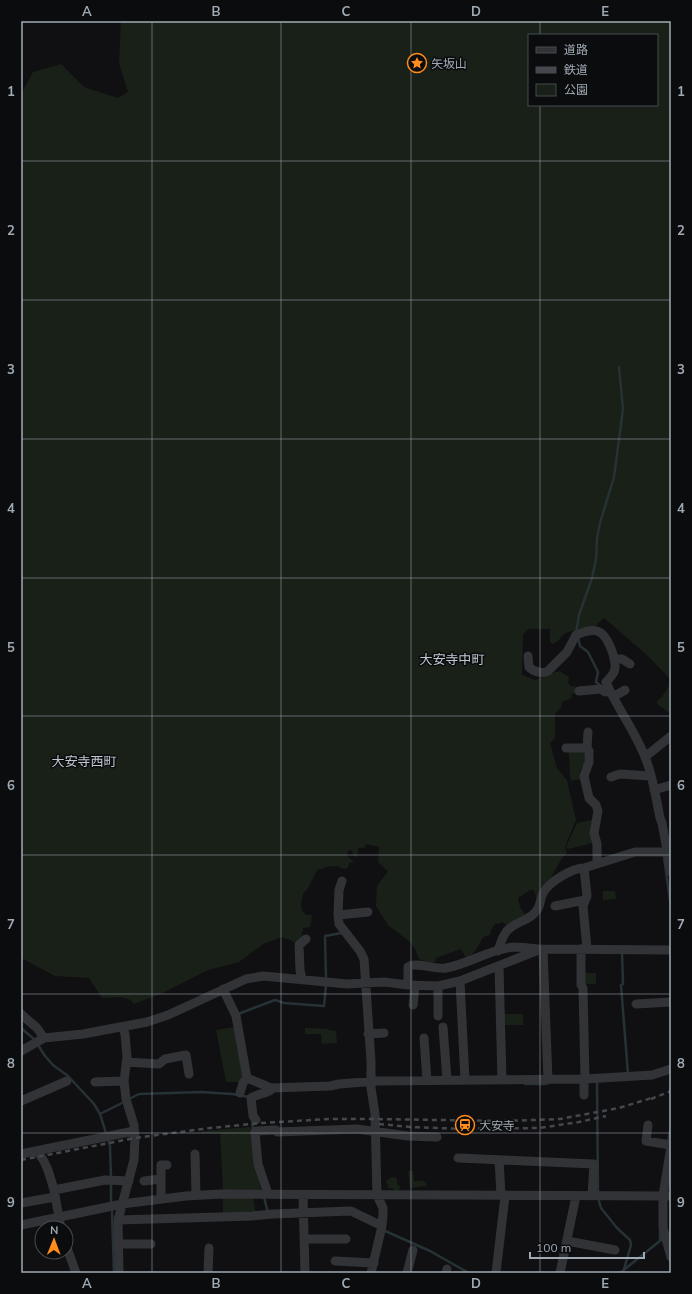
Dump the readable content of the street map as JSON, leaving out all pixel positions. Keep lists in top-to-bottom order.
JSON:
{
  "districts": ["大安寺中町", "大安寺西町"],
  "places": {
    "place": ["矢坂山"],
    "station": ["大安寺"]
  },
  "legend": ["道路", "鉄道", "公園"],
  "scale_bar": "100 m",
  "north": "top",
  "grid": {
    "columns": [
      "A",
      "B",
      "C",
      "D",
      "E"
    ],
    "rows": [
      "1",
      "2",
      "3",
      "4",
      "5",
      "6",
      "7",
      "8",
      "9"
    ]
  }
}
